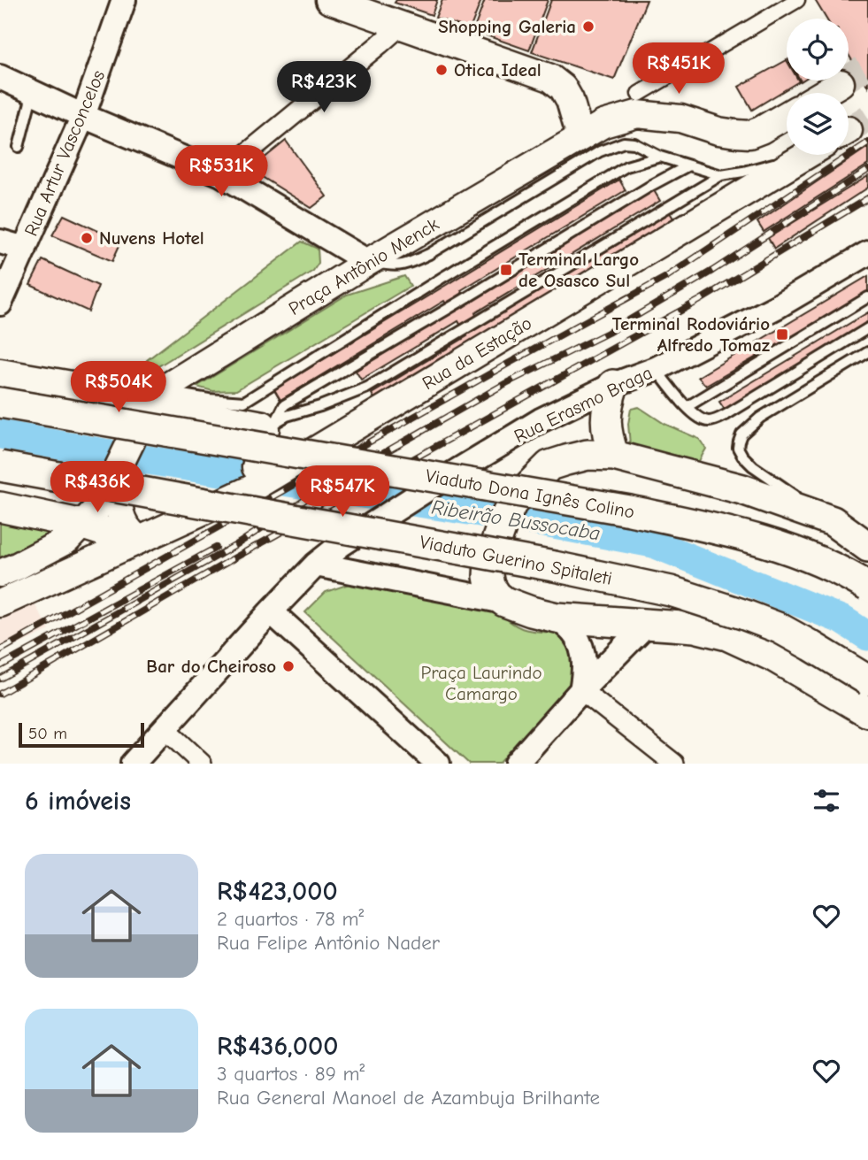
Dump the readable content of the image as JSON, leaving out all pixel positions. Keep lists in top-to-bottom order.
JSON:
{
  "streets": {
    "main road": [
      "Praça Antônio Menck",
      "Rua da Estação",
      "Viaduto Dona Ignês Colino",
      "Viaduto Guerino Spitaleti"
    ],
    "street": ["Rua Artur Vasconcelos", "Rua Erasmo Braga"]
  },
  "water": ["Ribeirão Bussocaba"],
  "parks": ["Praça Laurindo Camargo"],
  "places": {
    "other": [
      "Shopping Galeria",
      "Otica Ideal",
      "Nuvens Hotel",
      "Bar do Cheiroso"
    ],
    "transit": ["Terminal Largo de Osasco Sul", "Terminal Rodoviário Alfredo Tomaz"]
  },
  "scale_bar": "50 m",
  "page": {
    "price": [
      "R$451K",
      "R$423K",
      "R$531K",
      "R$504K",
      "R$436K",
      "R$547K"
    ],
    "scale": "50 m",
    "heading": "6 imóveis",
    "list": [
      {
        "name": "R$423,000",
        "note": "2 quartos · 78 m² · Rua Felipe Antônio Nader"
      },
      {
        "name": "R$436,000",
        "note": "3 quartos · 89 m² · Rua General Manoel de Azambuja Brilhante"
      }
    ]
  }
}
